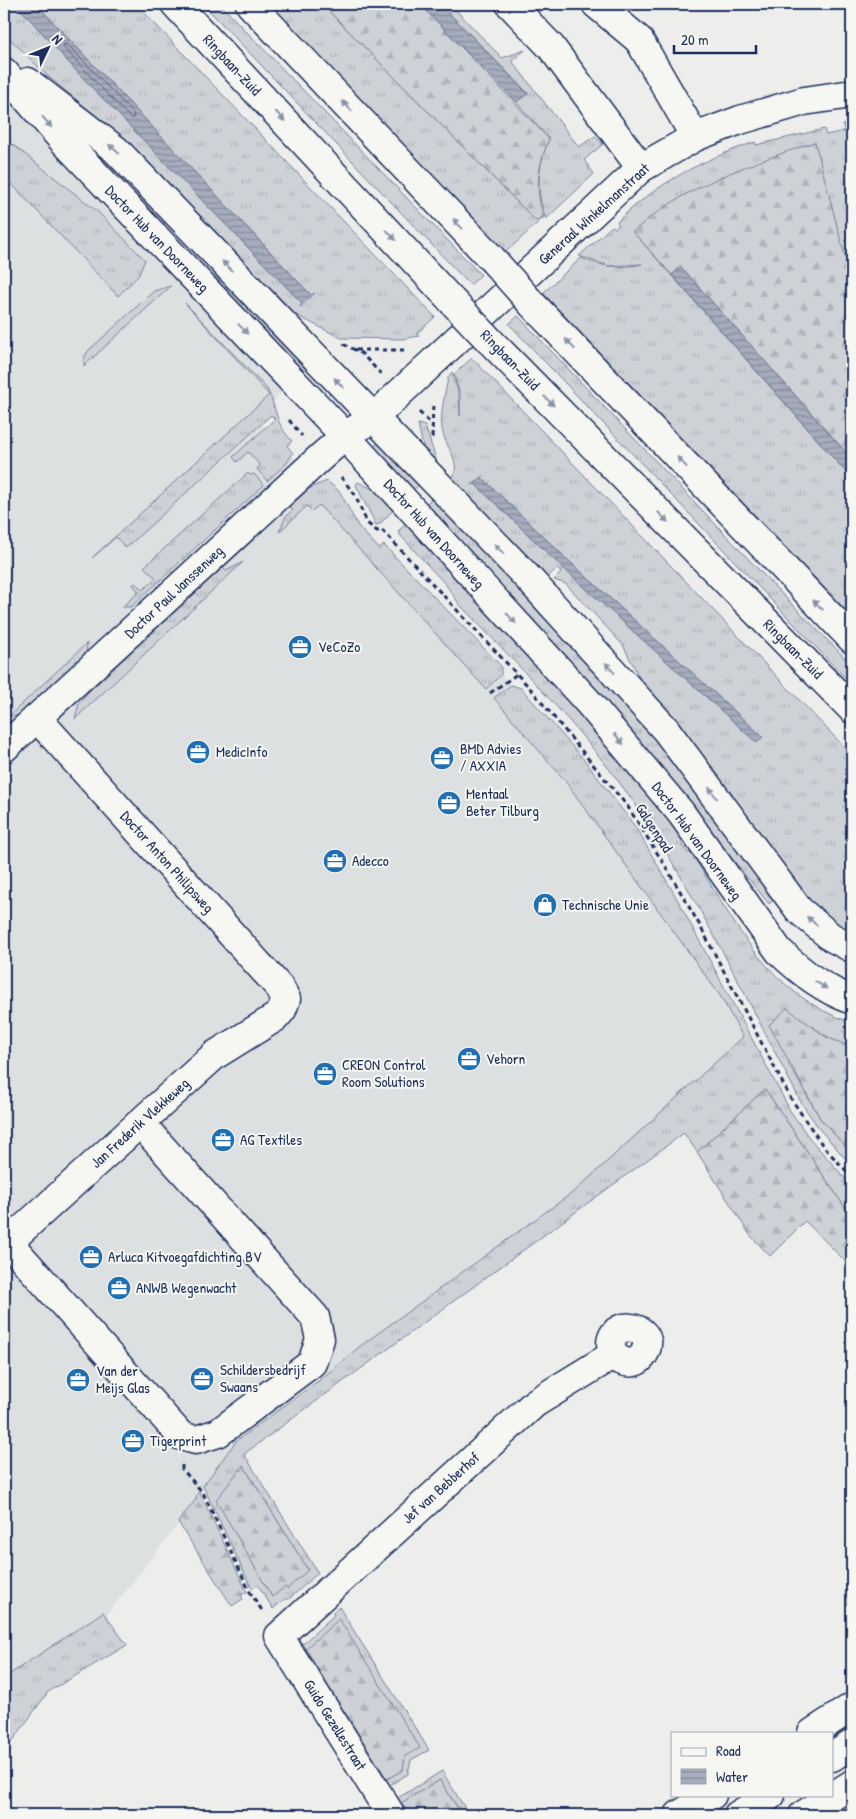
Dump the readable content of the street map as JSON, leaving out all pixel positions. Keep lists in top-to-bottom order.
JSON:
{
  "streets": {
    "street": [
      "Ringbaan-Zuid",
      "Generaal Winkelmanstraat",
      "Doctor Hub van Doorneweg",
      "Doctor Paul Janssenweg",
      "Doctor Anton Philipsweg",
      "Jan Frederik Vlekkeweg",
      "Jef van Bebberhof",
      "Guido Gezellestraat"
    ],
    "path": ["Galgenpad"]
  },
  "crossings": [
    ["Generaal Winkelmanstraat", "Doctor Hub van Doorneweg"],
    ["Generaal Winkelmanstraat", "Doctor Paul Janssenweg"],
    ["Doctor Hub van Doorneweg", "Doctor Paul Janssenweg"],
    ["Doctor Paul Janssenweg", "Doctor Anton Philipsweg"],
    ["Doctor Anton Philipsweg", "Jan Frederik Vlekkeweg"],
    ["Jef van Bebberhof", "Guido Gezellestraat"]
  ],
  "places": {
    "office": [
      "VeCoZo",
      "MedicInfo",
      "BMD Advies / AXXIA",
      "Mentaal Beter Tilburg",
      "Adecco",
      "Vehorn",
      "CREON Control Room Solutions",
      "AG Textiles",
      "Arluca Kitvoegafdichting BV",
      "ANWB Wegenwacht",
      "Schildersbedrijf Swaans",
      "Van der Meijs Glas",
      "Tigerprint"
    ],
    "shop": ["Technische Unie"]
  },
  "legend": ["Road", "Water"],
  "scale_bar": "20 m",
  "north": "top right"
}
